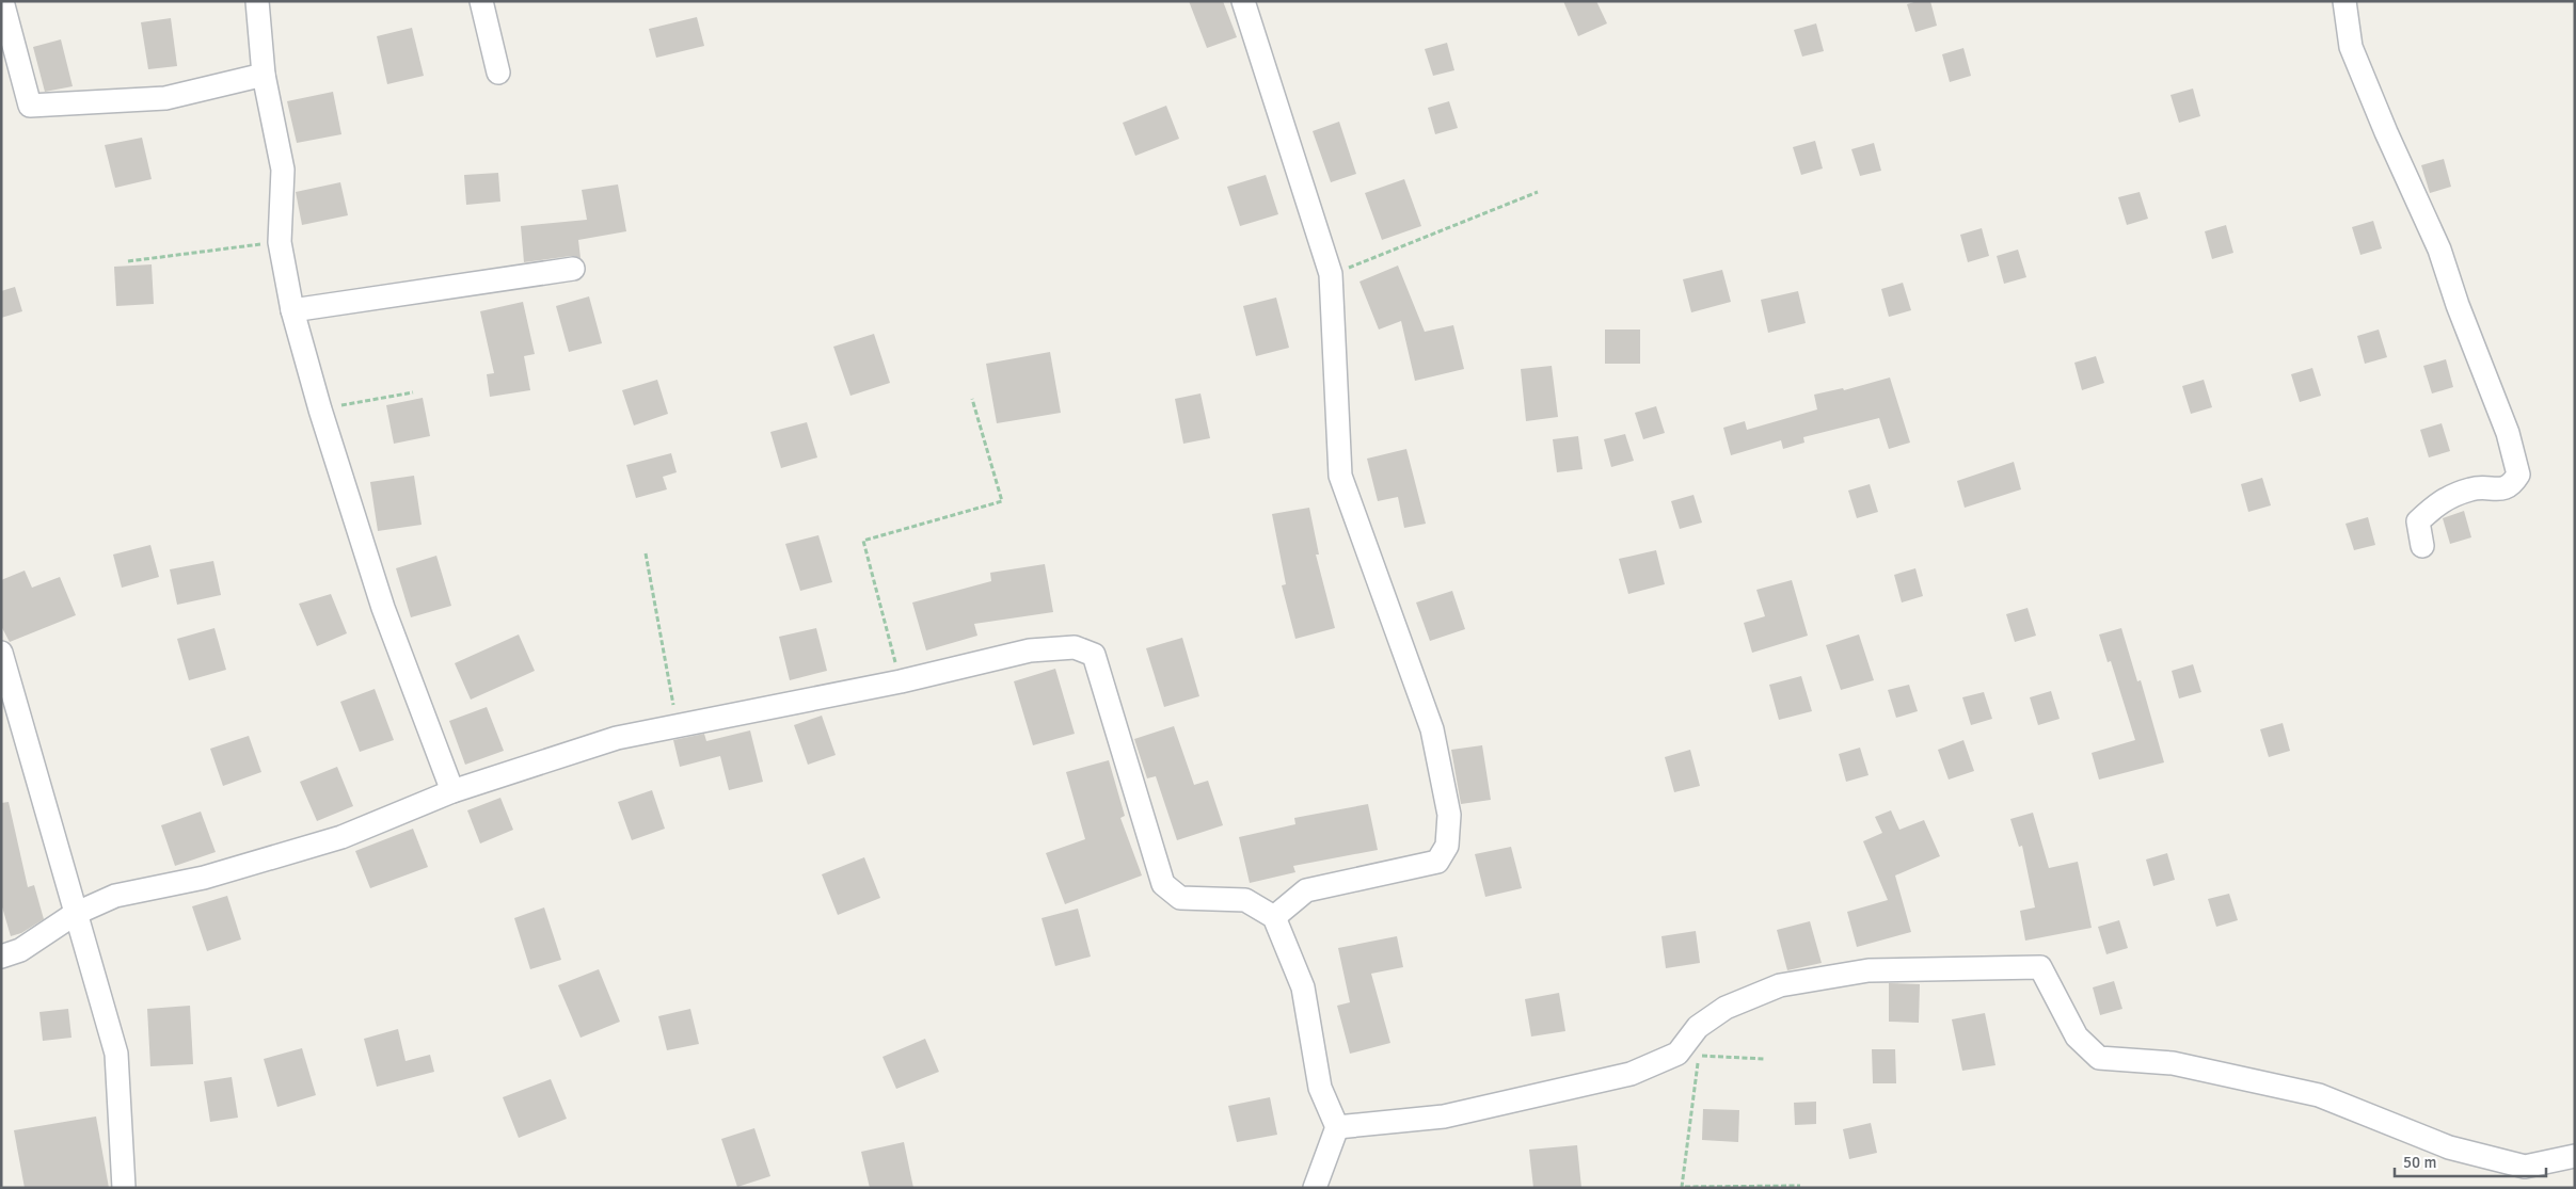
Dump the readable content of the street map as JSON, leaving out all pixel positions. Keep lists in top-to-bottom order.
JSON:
{
  "scale_bar": "50 m"
}
